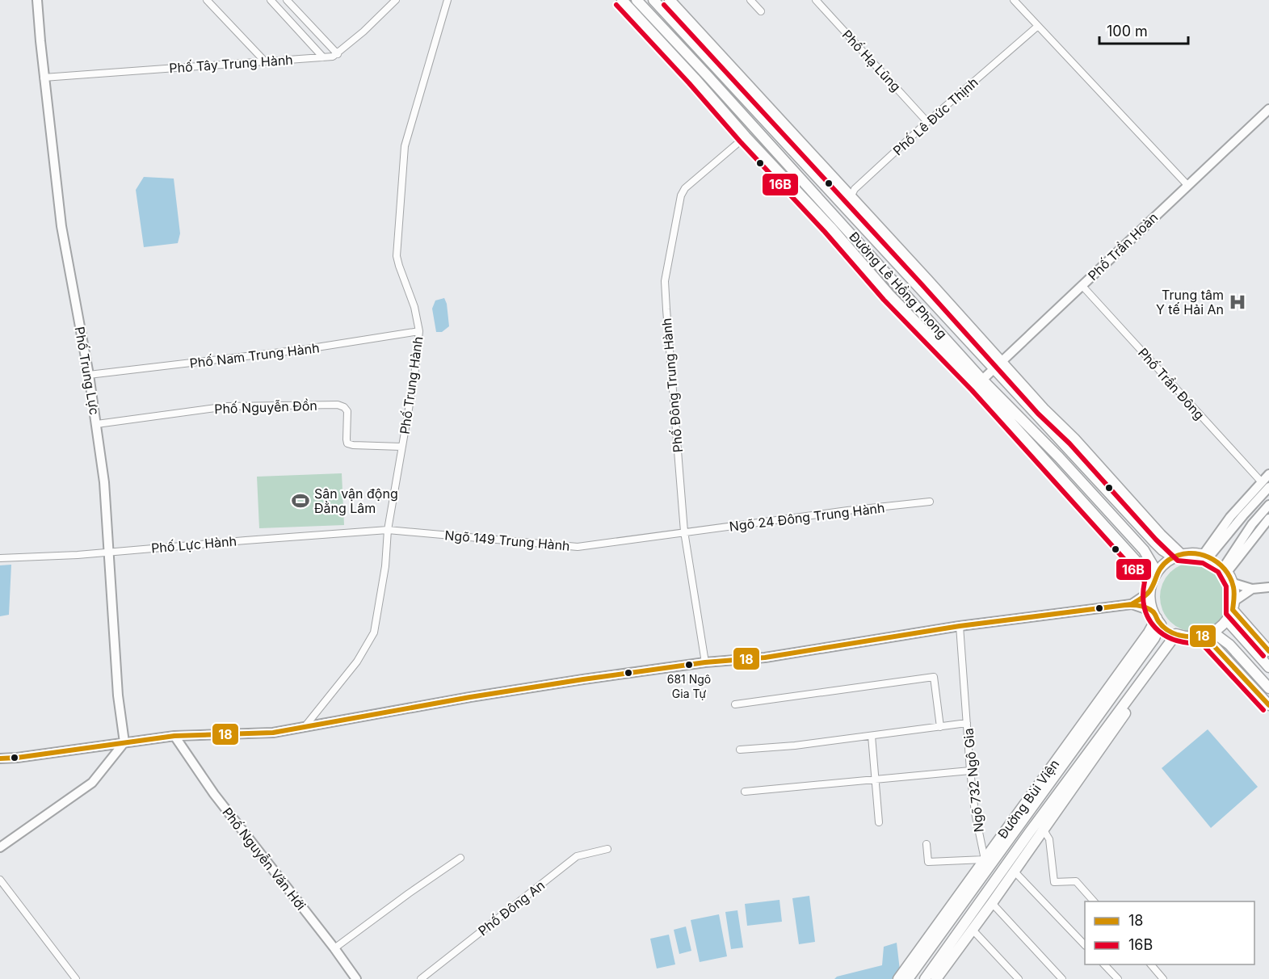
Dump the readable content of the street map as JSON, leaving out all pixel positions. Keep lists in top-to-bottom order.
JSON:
{
  "streets": {
    "main road": ["Đường Lê Hồng Phong", "Đường Bùi Viện"],
    "street": [
      "Phố Hạ Lũng",
      "Phố Tây Trung Hành",
      "Phố Lê Đức Thịnh",
      "Phố Trần Hoàn",
      "Phố Nam Trung Hành",
      "Phố Trung Lực",
      "Phố Trần Đông",
      "Phố Trung Hành",
      "Phố Đông Trung Hành",
      "Phố Nguyễn Đồn",
      "Ngõ 24 Đông Trung Hành",
      "Ngõ 149 Trung Hành",
      "Phố Lực Hành",
      "Ngõ 732 Ngô Gia",
      "Phố Nguyễn Văn Hới",
      "Phố Đông An"
    ]
  },
  "crossings": [
    ["Phố Hạ Lũng", "Phố Lê Đức Thịnh"],
    ["Phố Tây Trung Hành", "Phố Trung Lực"],
    ["Phố Lê Đức Thịnh", "Đường Lê Hồng Phong"],
    ["Phố Trần Hoàn", "Đường Lê Hồng Phong"],
    ["Phố Trần Hoàn", "Phố Trần Đông"],
    ["Đường Lê Hồng Phong", "Phố Đông Trung Hành"],
    ["Phố Nam Trung Hành", "Phố Trung Lực"],
    ["Phố Nam Trung Hành", "Phố Trung Hành"],
    ["Phố Trung Lực", "Phố Nguyễn Đồn"],
    ["Phố Trung Lực", "Phố Lực Hành"],
    ["Phố Trung Hành", "Phố Nguyễn Đồn"],
    ["Phố Trung Hành", "Ngõ 149 Trung Hành"],
    ["Phố Trung Hành", "Phố Lực Hành"],
    ["Phố Đông Trung Hành", "Ngõ 24 Đông Trung Hành"],
    ["Phố Đông Trung Hành", "Ngõ 149 Trung Hành"],
    ["Ngõ 24 Đông Trung Hành", "Ngõ 149 Trung Hành"],
    ["Ngõ 149 Trung Hành", "Phố Lực Hành"],
    ["Ngõ 732 Ngô Gia", "Đường Bùi Viện"]
  ],
  "places": {
    "hospital": ["Trung tâm Y tế Hải An"],
    "sports": ["Sân vận động Đằng Lâm"],
    "other": ["681 Ngô Gia Tự"]
  },
  "lines": ["transit line 16B", "transit line 18"],
  "legend": ["18", "16B"],
  "scale_bar": "100 m"
}
